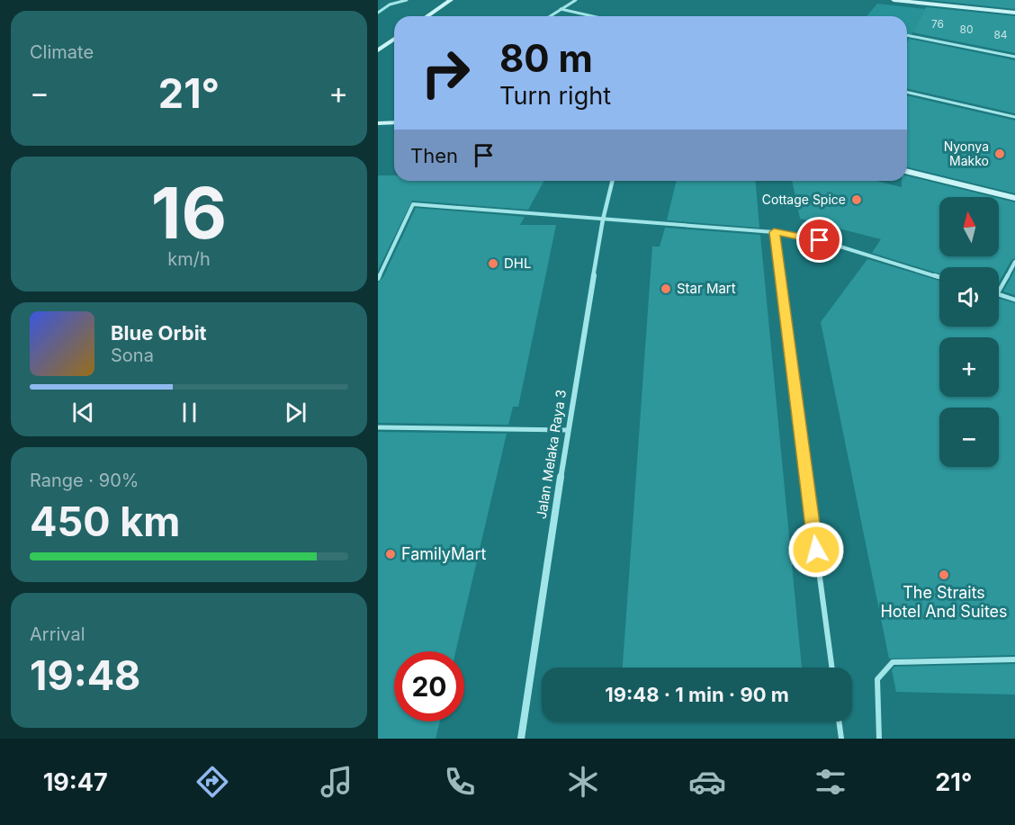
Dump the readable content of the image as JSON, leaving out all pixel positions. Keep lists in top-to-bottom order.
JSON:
{
  "streets": {
    "street": ["Jalan Melaka Raya 3"]
  },
  "places": [
    "Nyonya Makko",
    "Cottage Spice",
    "DHL",
    "Star Mart",
    "FamilyMart",
    "The Straits Hotel And Suites"
  ],
  "house_numbers": ["76", "80", "84"],
  "north": "top",
  "page": {
    "tile": [
      "Climate",
      ["16", "km/h"],
      ["Range · 90%", "450 km"],
      ["Arrival", "19:48"]
    ],
    "turn": ["80 m", "Turn right"],
    "heat": ["−", "21°", "+"],
    "then": "Then",
    "map_buttons": ["+", "−"],
    "song": ["Blue Orbit", "Sona"],
    "limit": "20",
    "trip": "19:48 · 1 min · 90 m",
    "tabs": ["19:47", "21°"]
  }
}
